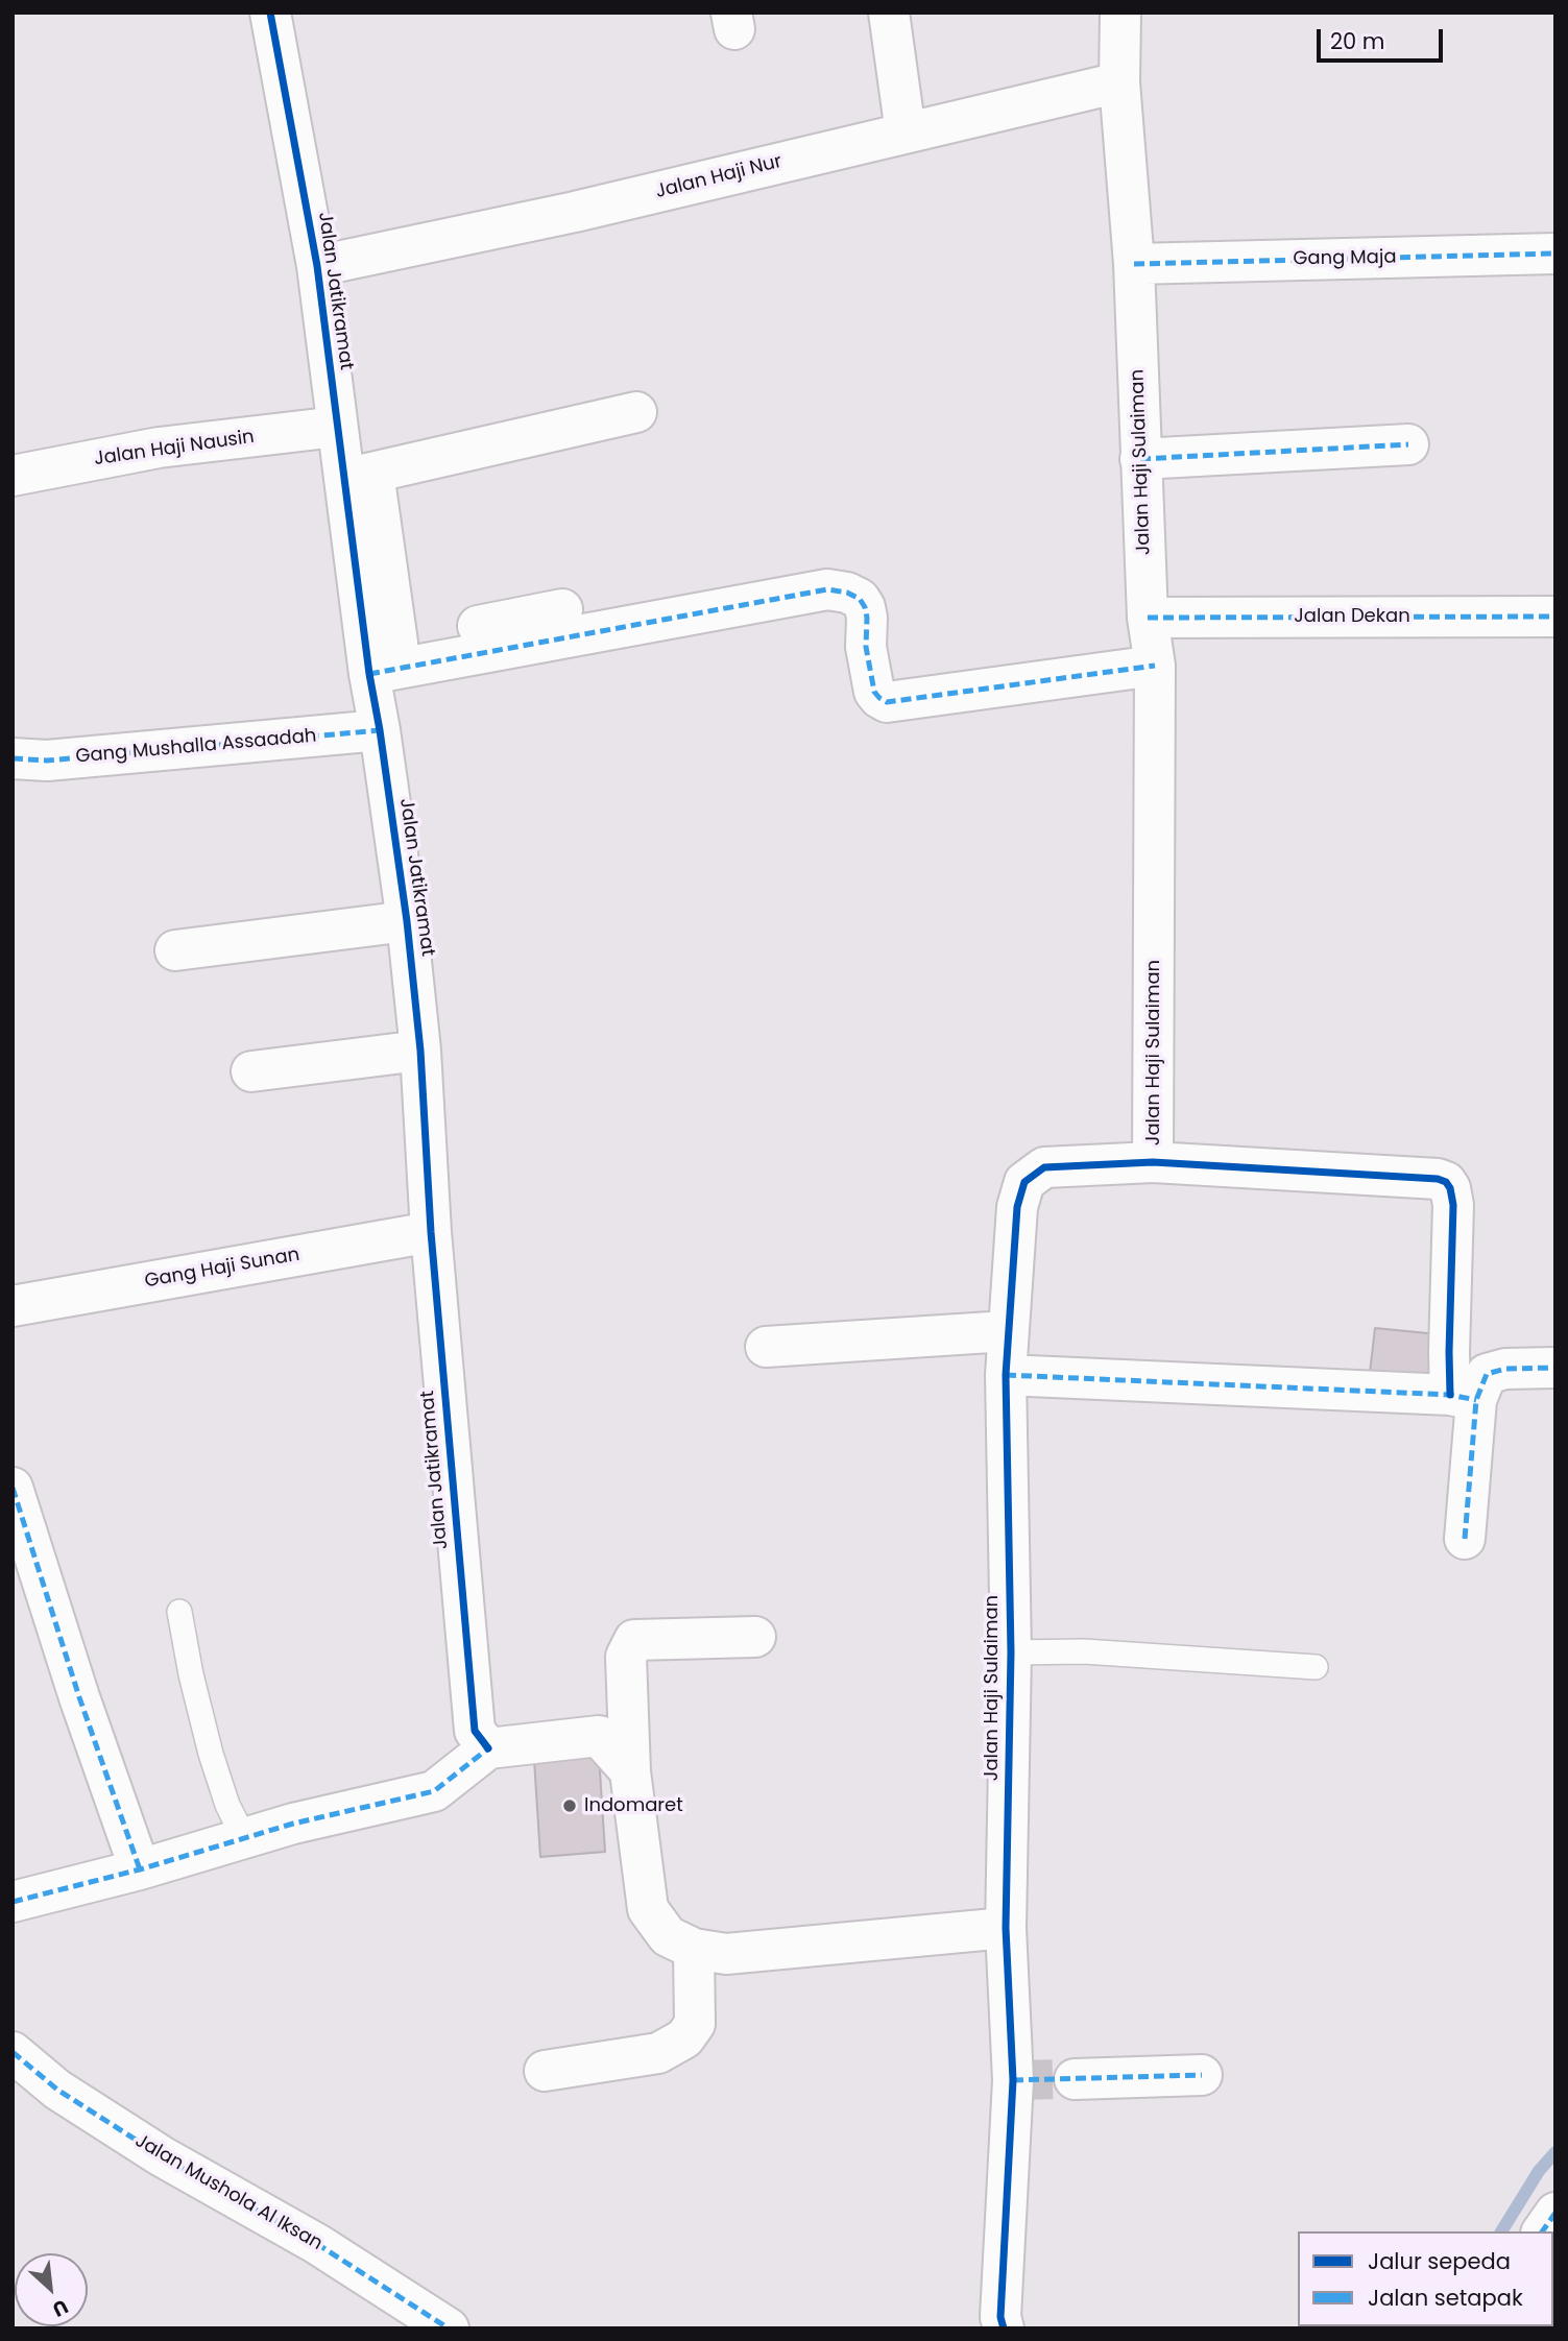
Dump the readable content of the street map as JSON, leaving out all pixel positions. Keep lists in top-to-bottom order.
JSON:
{
  "streets": {
    "street": [
      "Jalan Haji Nur",
      "Gang Maja",
      "Jalan Jatikramat",
      "Jalan Haji Nausin",
      "Jalan Haji Sulaiman",
      "Jalan Dekan",
      "Gang Mushalla Assaadah",
      "Gang Haji Sunan",
      "Jalan Mushola Al Iksan"
    ]
  },
  "crossings": [
    ["Jalan Haji Nur", "Jalan Jatikramat"],
    ["Jalan Haji Nur", "Jalan Haji Sulaiman"],
    ["Gang Maja", "Jalan Haji Sulaiman"],
    ["Jalan Jatikramat", "Jalan Haji Nausin"],
    ["Jalan Jatikramat", "Gang Mushalla Assaadah"],
    ["Jalan Jatikramat", "Gang Haji Sunan"],
    ["Jalan Haji Sulaiman", "Jalan Dekan"]
  ],
  "places": ["Indomaret"],
  "legend": ["Jalur sepeda", "Jalan setapak"],
  "scale_bar": "20 m",
  "north": "bottom right"
}
